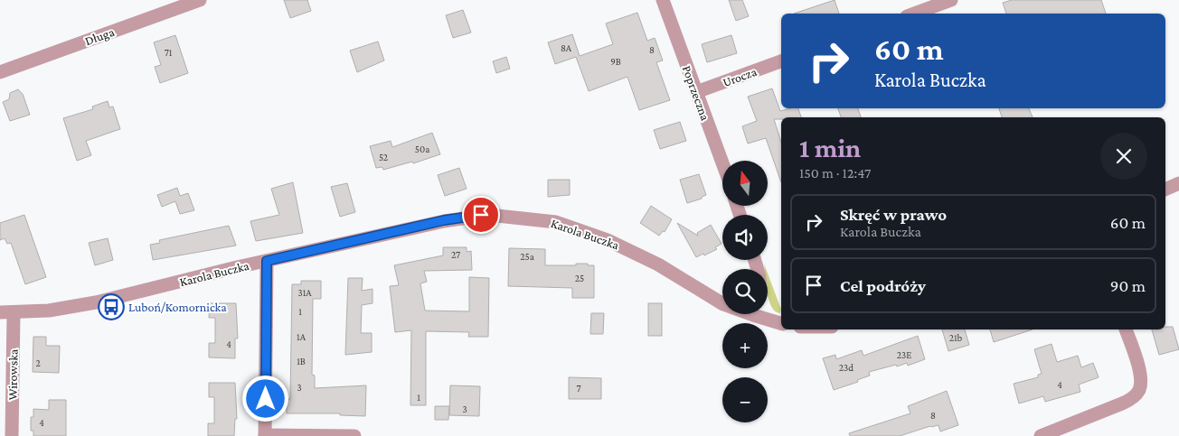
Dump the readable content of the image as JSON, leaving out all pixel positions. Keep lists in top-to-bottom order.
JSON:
{
  "streets": {
    "street": [
      "Długa",
      "Urocza",
      "Poprzeczna",
      "Karola Buczka",
      "Wirowska"
    ]
  },
  "crossings": [
    ["Urocza", "Poprzeczna"],
    ["Karola Buczka", "Wirowska"]
  ],
  "places": {
    "bus stop": ["Luboń/Komornicka"]
  },
  "house_numbers": [
    "8A",
    "8",
    "71",
    "9B",
    "50a",
    "52",
    "27",
    "25a",
    "25",
    "31A",
    "1",
    "1A",
    "21b",
    "4",
    "23E",
    "1B",
    "2",
    "23d",
    "4",
    "3",
    "7",
    "1",
    "3",
    "8",
    "4"
  ],
  "north": "top",
  "page": {
    "turn": ["60 m", "Karola Buczka"],
    "heading": ["1 min", "150 m · 12:47"],
    "map_buttons": ["+", "−"],
    "list": [
      {
        "name": "Skręć w prawo",
        "note": "Karola Buczka",
        "value": "60 m"
      },
      {
        "name": "Cel podróży",
        "value": "90 m"
      }
    ]
  }
}
